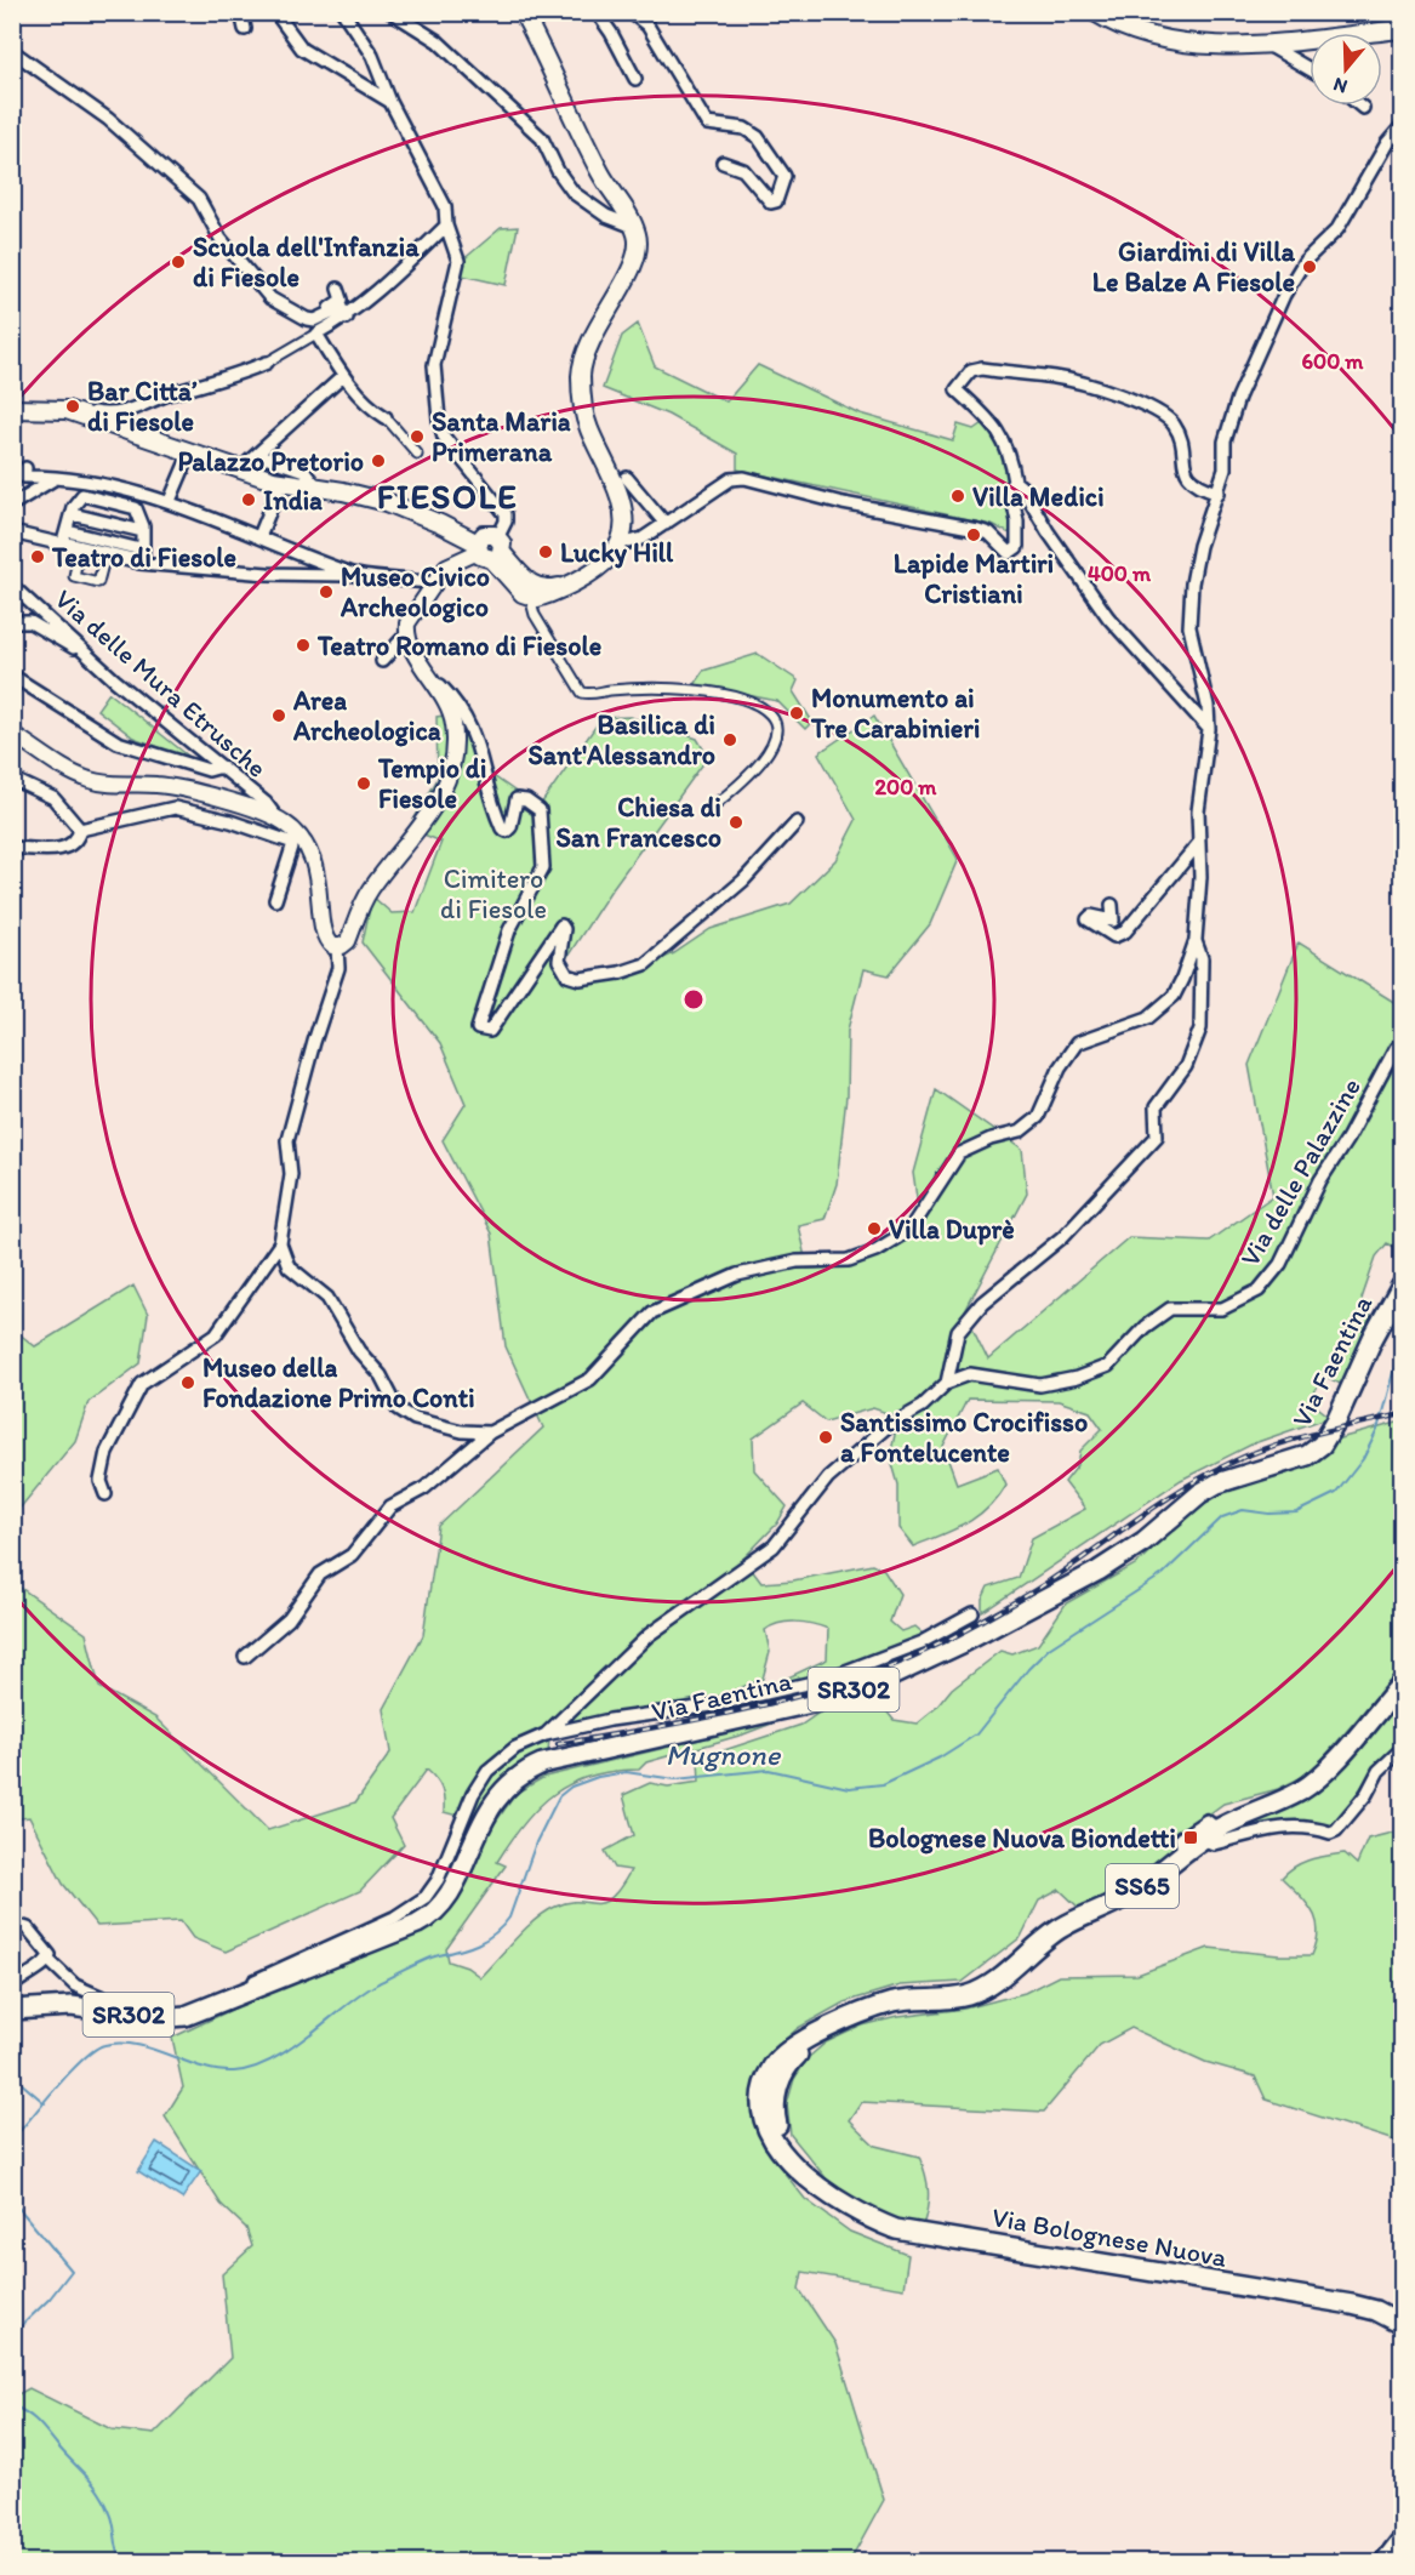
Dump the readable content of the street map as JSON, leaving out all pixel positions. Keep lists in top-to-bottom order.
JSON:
{
  "streets": {
    "main road": [
      "Via Faentina",
      "SR302",
      "SS65",
      "Via Bolognese Nuova"
    ],
    "street": ["Via delle Mura Etrusche", "Via delle Palazzine"]
  },
  "districts": ["FIESOLE"],
  "water": ["Mugnone"],
  "parks": ["Cimitero di Fiesole"],
  "places": {
    "other": [
      "Scuola dell'Infanzia di Fiesole",
      "Giardini di Villa Le Balze A Fiesole",
      "Bar Citta’ di Fiesole",
      "Santa Maria Primerana",
      "Palazzo Pretorio",
      "Villa Medici",
      "India",
      "Lapide Martiri Cristiani",
      "Lucky Hill",
      "Teatro di Fiesole",
      "Museo Civico Archeologico",
      "Teatro Romano di Fiesole",
      "Monumento ai Tre Carabinieri",
      "Area Archeologica",
      "Basilica di Sant'Alessandro",
      "Tempio di Fiesole",
      "Chiesa di San Francesco",
      "Villa Duprè",
      "Museo della Fondazione Primo Conti",
      "Santissimo Crocifisso a Fontelucente"
    ],
    "transit": ["Bolognese Nuova Biondetti"]
  },
  "north": "bottom",
  "rings": ["600 m", "400 m", "200 m"]
}
